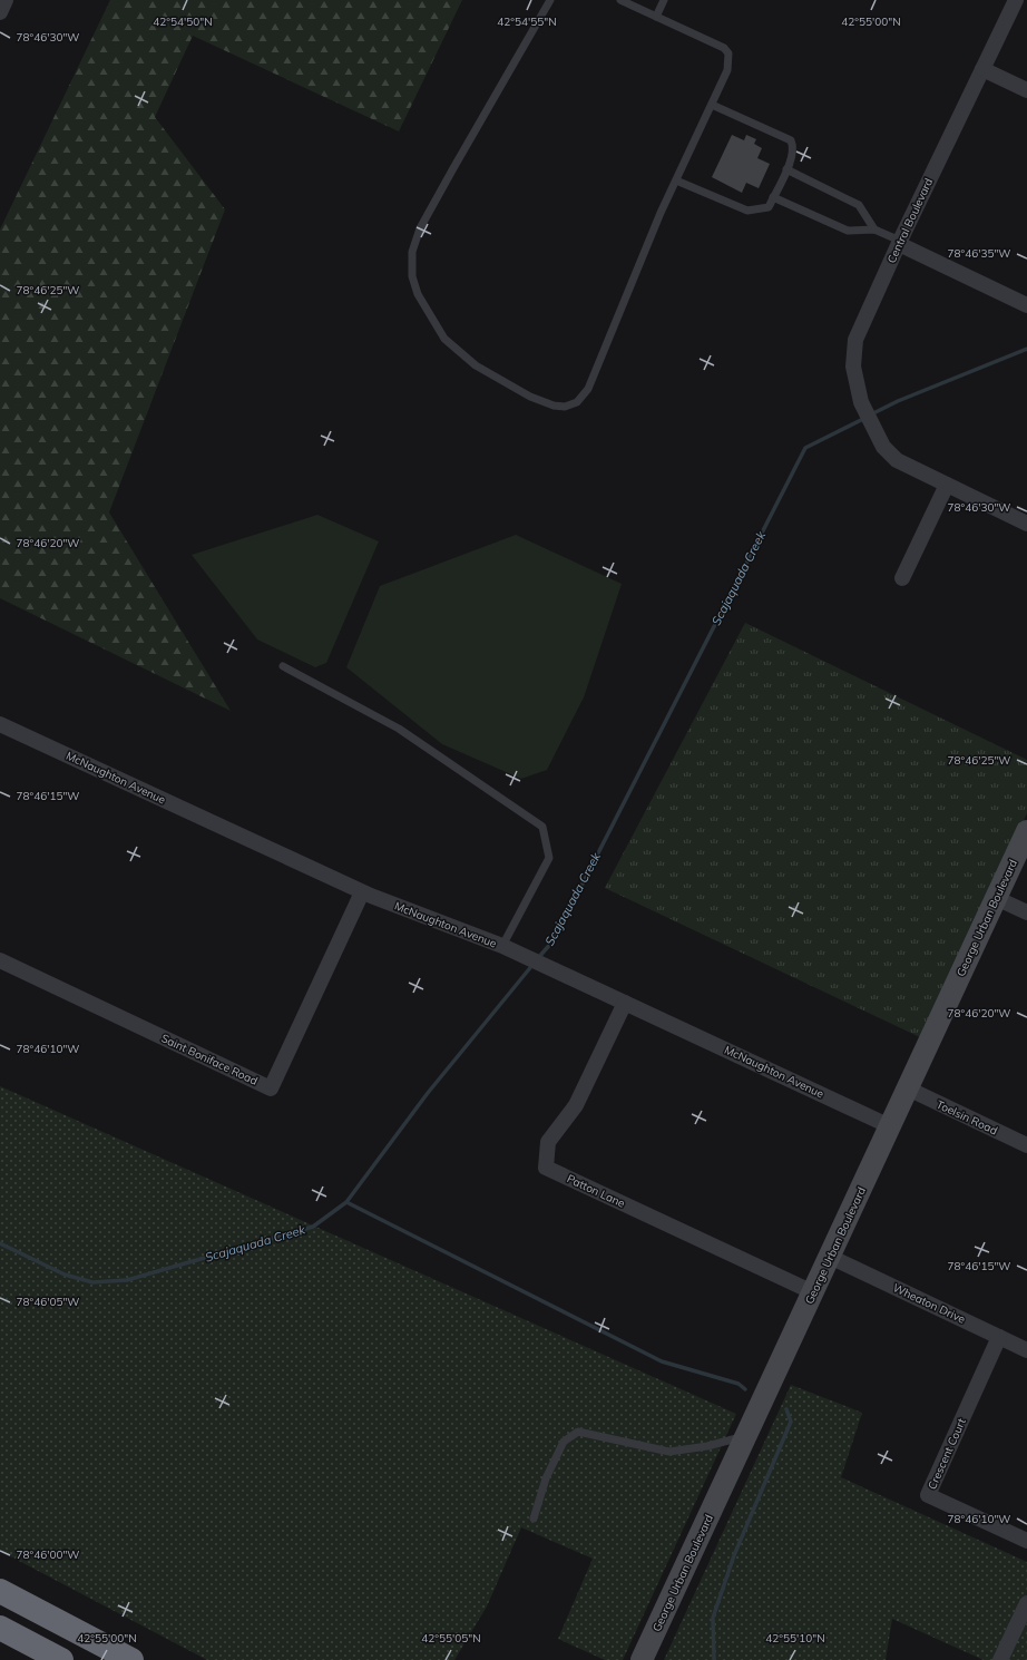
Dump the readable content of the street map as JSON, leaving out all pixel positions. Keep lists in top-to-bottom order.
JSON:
{
  "streets": {
    "street": [
      "Central Boulevard",
      "McNaughton Avenue",
      "George Urban Boulevard",
      "Saint Boniface Road",
      "Toelsin Road",
      "Patton Lane",
      "Wheaton Drive",
      "Crescent Court"
    ]
  },
  "crossings": [
    ["McNaughton Avenue", "George Urban Boulevard"],
    ["McNaughton Avenue", "Saint Boniface Road"],
    ["McNaughton Avenue", "Patton Lane"],
    ["George Urban Boulevard", "Toelsin Road"],
    ["George Urban Boulevard", "Patton Lane"],
    ["George Urban Boulevard", "Wheaton Drive"],
    ["Wheaton Drive", "Crescent Court"]
  ],
  "water": ["Scajaquada Creek"],
  "coordinates": [
    "42°54'50\"N",
    "42°54'55\"N",
    "42°55'00\"N",
    "78°46'30\"W",
    "78°46'35\"W",
    "78°46'25\"W",
    "78°46'20\"W",
    "78°46'15\"W",
    "78°46'10\"W",
    "78°46'05\"W",
    "78°46'00\"W",
    "42°55'05\"N",
    "42°55'10\"N"
  ]
}
